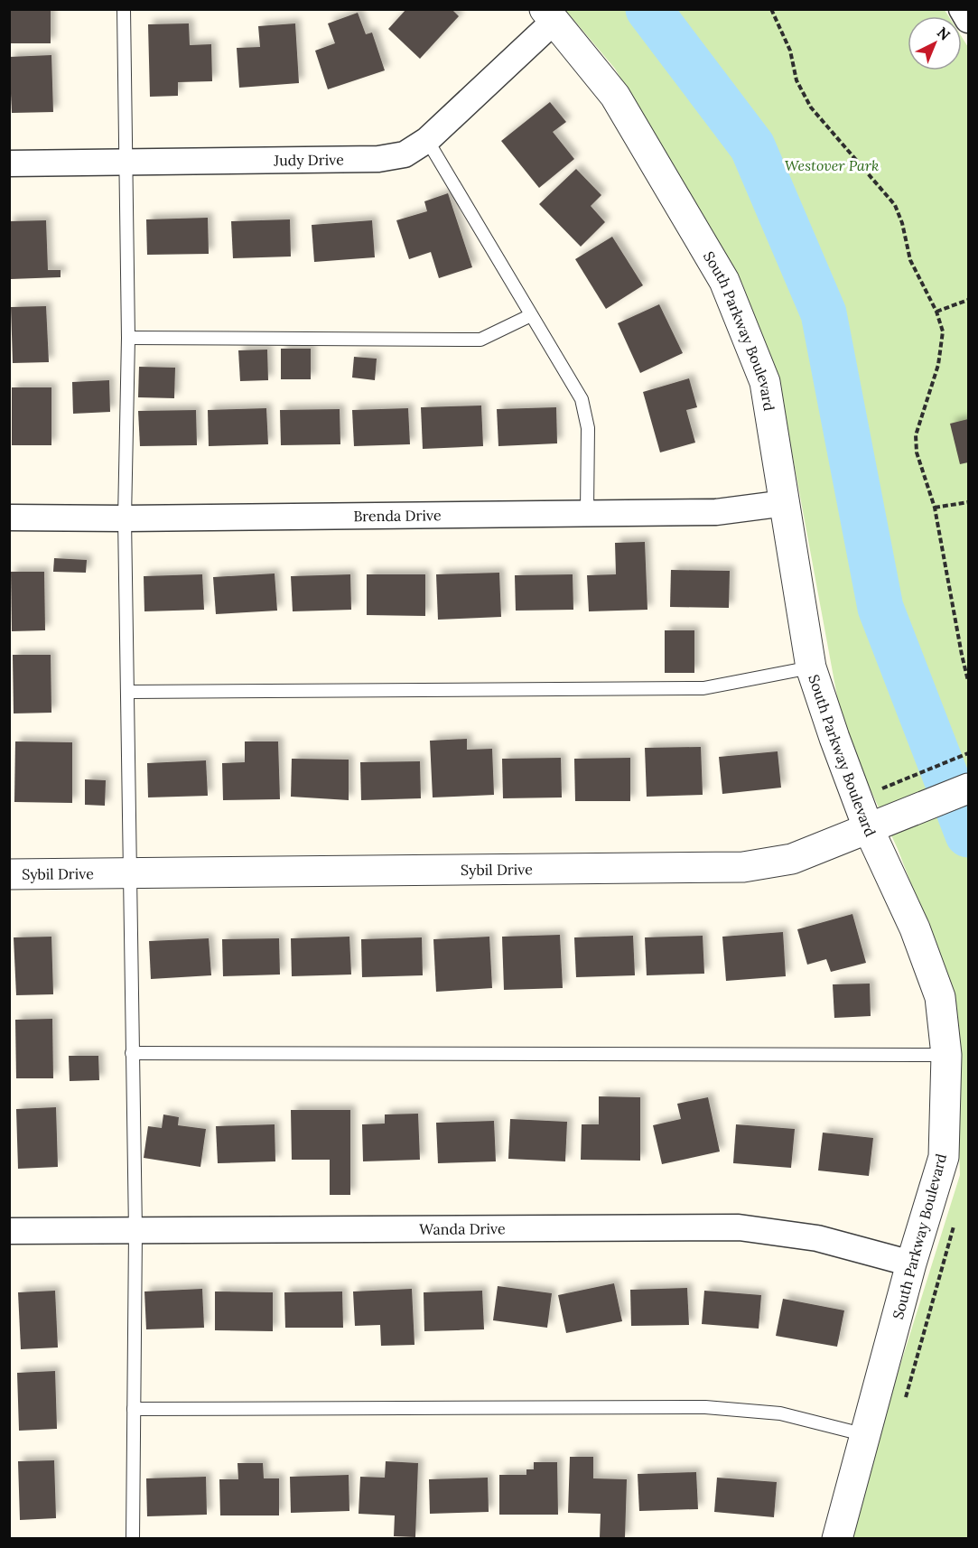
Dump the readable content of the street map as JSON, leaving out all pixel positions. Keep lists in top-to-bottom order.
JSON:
{
  "streets": {
    "street": [
      "Judy Drive",
      "South Parkway Boulevard",
      "Brenda Drive",
      "Sybil Drive",
      "Wanda Drive"
    ]
  },
  "crossings": [
    ["Judy Drive", "South Parkway Boulevard"],
    ["South Parkway Boulevard", "Brenda Drive"],
    ["South Parkway Boulevard", "Sybil Drive"],
    ["South Parkway Boulevard", "Wanda Drive"]
  ],
  "parks": ["Westover Park"],
  "north": "top right"
}
